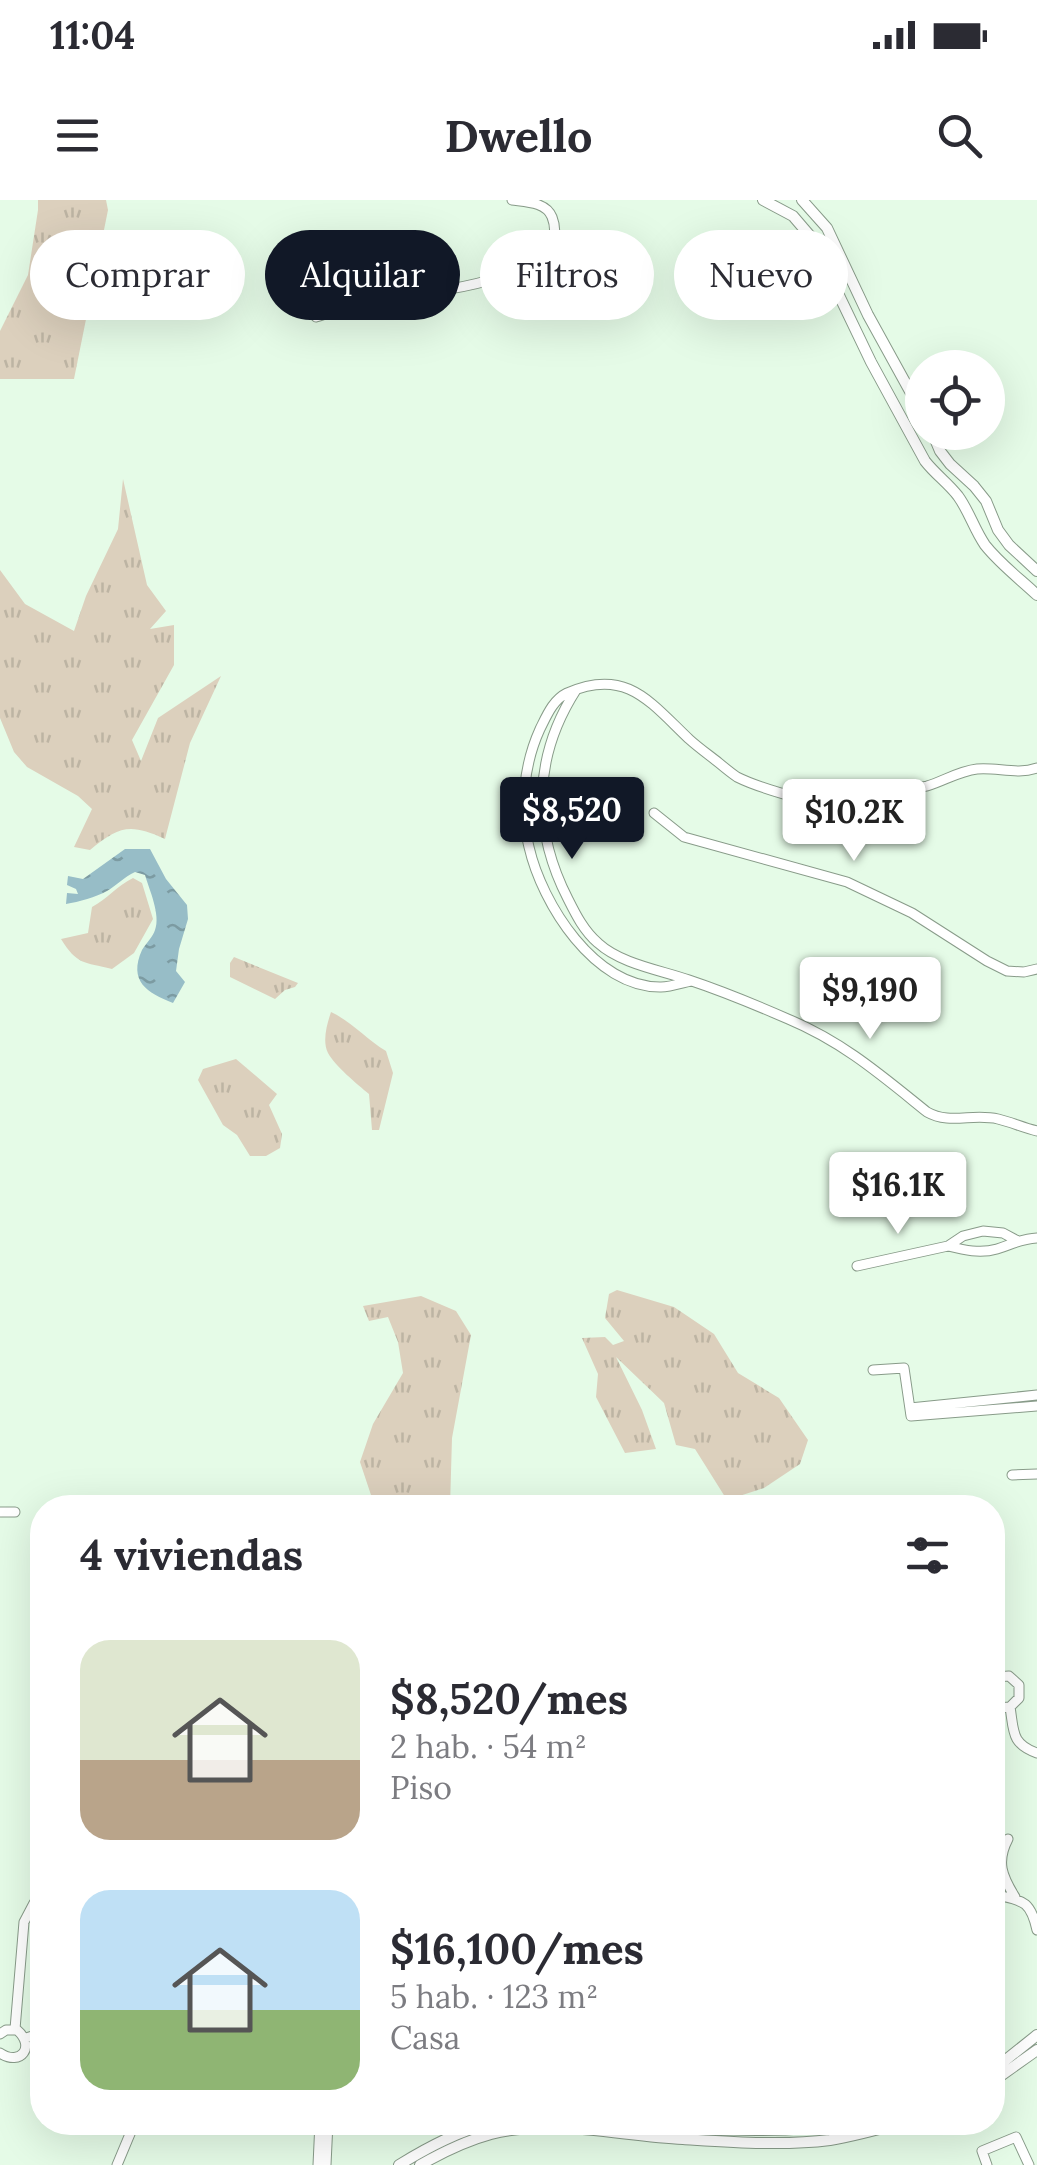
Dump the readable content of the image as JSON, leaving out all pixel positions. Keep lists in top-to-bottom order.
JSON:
{
  "page": {
    "status": "11:04",
    "header": "Dwello",
    "chip": [
      "Comprar",
      "Alquilar",
      "Filtros",
      "Nuevo"
    ],
    "price": [
      "$8,520",
      "$10.2K",
      "$9,190",
      "$16.1K"
    ],
    "heading": "4 viviendas",
    "list": [
      {
        "name": "$8,520/mes",
        "note": "2 hab. · 54 m² · Piso"
      },
      {
        "name": "$16,100/mes",
        "note": "5 hab. · 123 m² · Casa"
      }
    ]
  }
}
